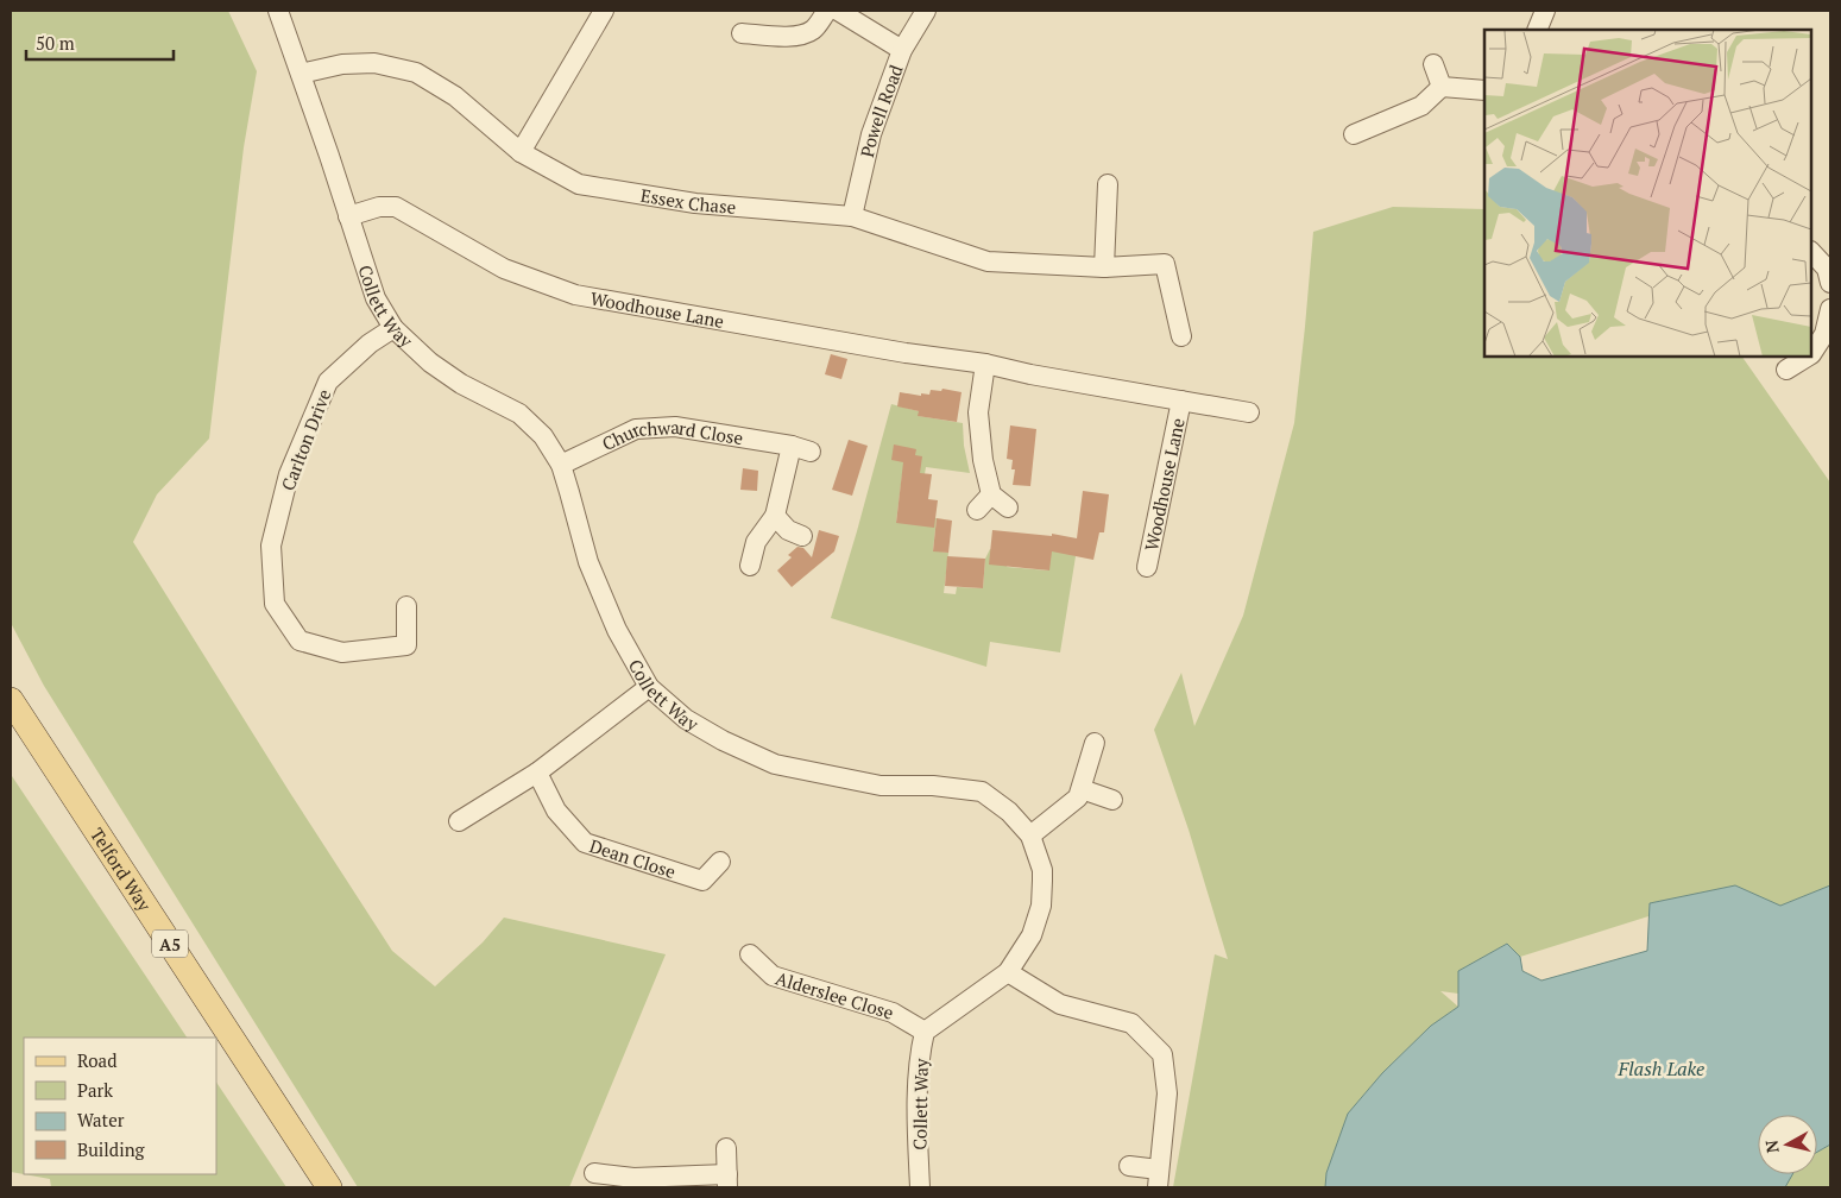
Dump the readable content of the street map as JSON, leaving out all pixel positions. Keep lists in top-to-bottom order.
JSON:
{
  "streets": {
    "main road": ["Telford Way", "A5"],
    "street": [
      "Powell Road",
      "Essex Chase",
      "Collett Way",
      "Woodhouse Lane",
      "Carlton Drive",
      "Churchward Close",
      "Dean Close",
      "Alderslee Close"
    ]
  },
  "crossings": [
    ["Powell Road", "Essex Chase"],
    ["Essex Chase", "Collett Way"],
    ["Collett Way", "Woodhouse Lane"],
    ["Collett Way", "Carlton Drive"],
    ["Collett Way", "Churchward Close"],
    ["Collett Way", "Alderslee Close"]
  ],
  "water": ["Flash Lake"],
  "legend": [
    "Road",
    "Park",
    "Water",
    "Building"
  ],
  "scale_bar": "50 m",
  "north": "left"
}
